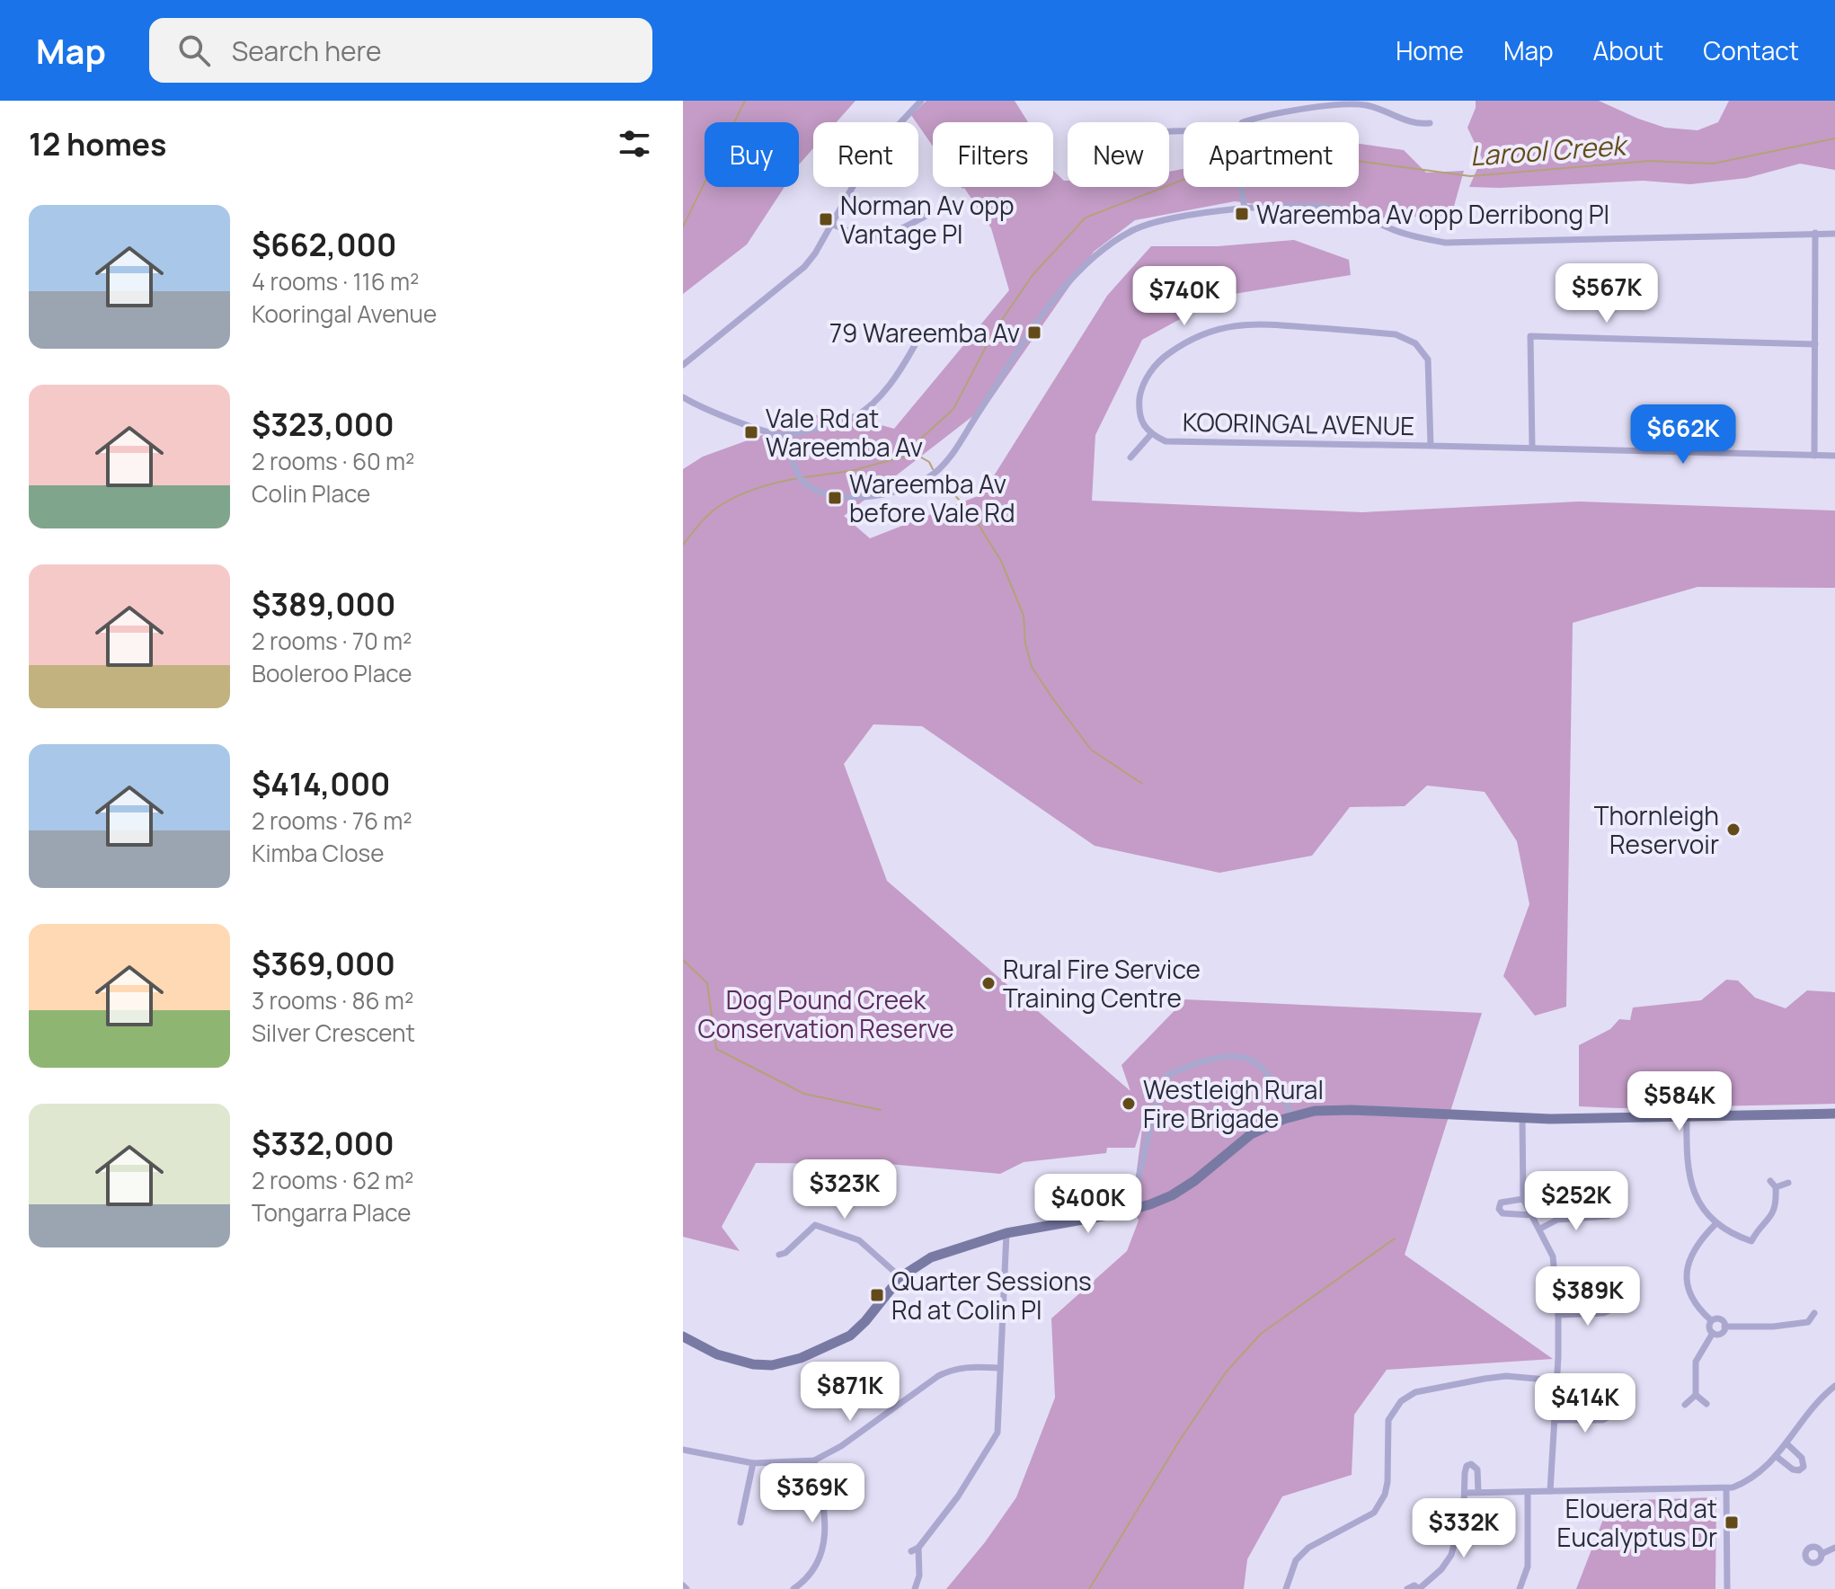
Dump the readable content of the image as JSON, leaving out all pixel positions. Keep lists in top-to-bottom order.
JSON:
{
  "streets": {
    "street": ["KOORINGAL AVENUE"]
  },
  "water": ["Larool Creek"],
  "parks": ["Dog Pound Creek Conservation Reserve"],
  "places": {
    "transit": [
      "Wareemba Av opp Derribong Pl",
      "Norman Av opp Vantage Pl",
      "79 Wareemba Av",
      "Vale Rd at Wareemba Av",
      "Wareemba Av before Vale Rd",
      "Quarter Sessions Rd at Colin Pl",
      "Elouera Rd at Eucalyptus Dr"
    ],
    "other": ["Thornleigh Reservoir", "Rural Fire Service Training Centre", "Westleigh Rural Fire Brigade"]
  },
  "page": {
    "header": "Map",
    "search": "Search here",
    "nav": [
      "Home",
      "Map",
      "About",
      "Contact"
    ],
    "heading": "12 homes",
    "chip": [
      "Buy",
      "Rent",
      "Filters",
      "New",
      "Apartment"
    ],
    "list": [
      {
        "name": "$662,000",
        "note": "4 rooms · 116 m² · Kooringal Avenue"
      },
      {
        "name": "$323,000",
        "note": "2 rooms · 60 m² · Colin Place"
      },
      {
        "name": "$389,000",
        "note": "2 rooms · 70 m² · Booleroo Place"
      },
      {
        "name": "$414,000",
        "note": "2 rooms · 76 m² · Kimba Close"
      },
      {
        "name": "$369,000",
        "note": "3 rooms · 86 m² · Silver Crescent"
      },
      {
        "name": "$332,000",
        "note": "2 rooms · 62 m² · Tongarra Place"
      }
    ],
    "price": [
      "$567K",
      "$740K",
      "$662K",
      "$584K",
      "$323K",
      "$252K",
      "$400K",
      "$389K",
      "$871K",
      "$414K",
      "$369K",
      "$332K"
    ]
  }
}
